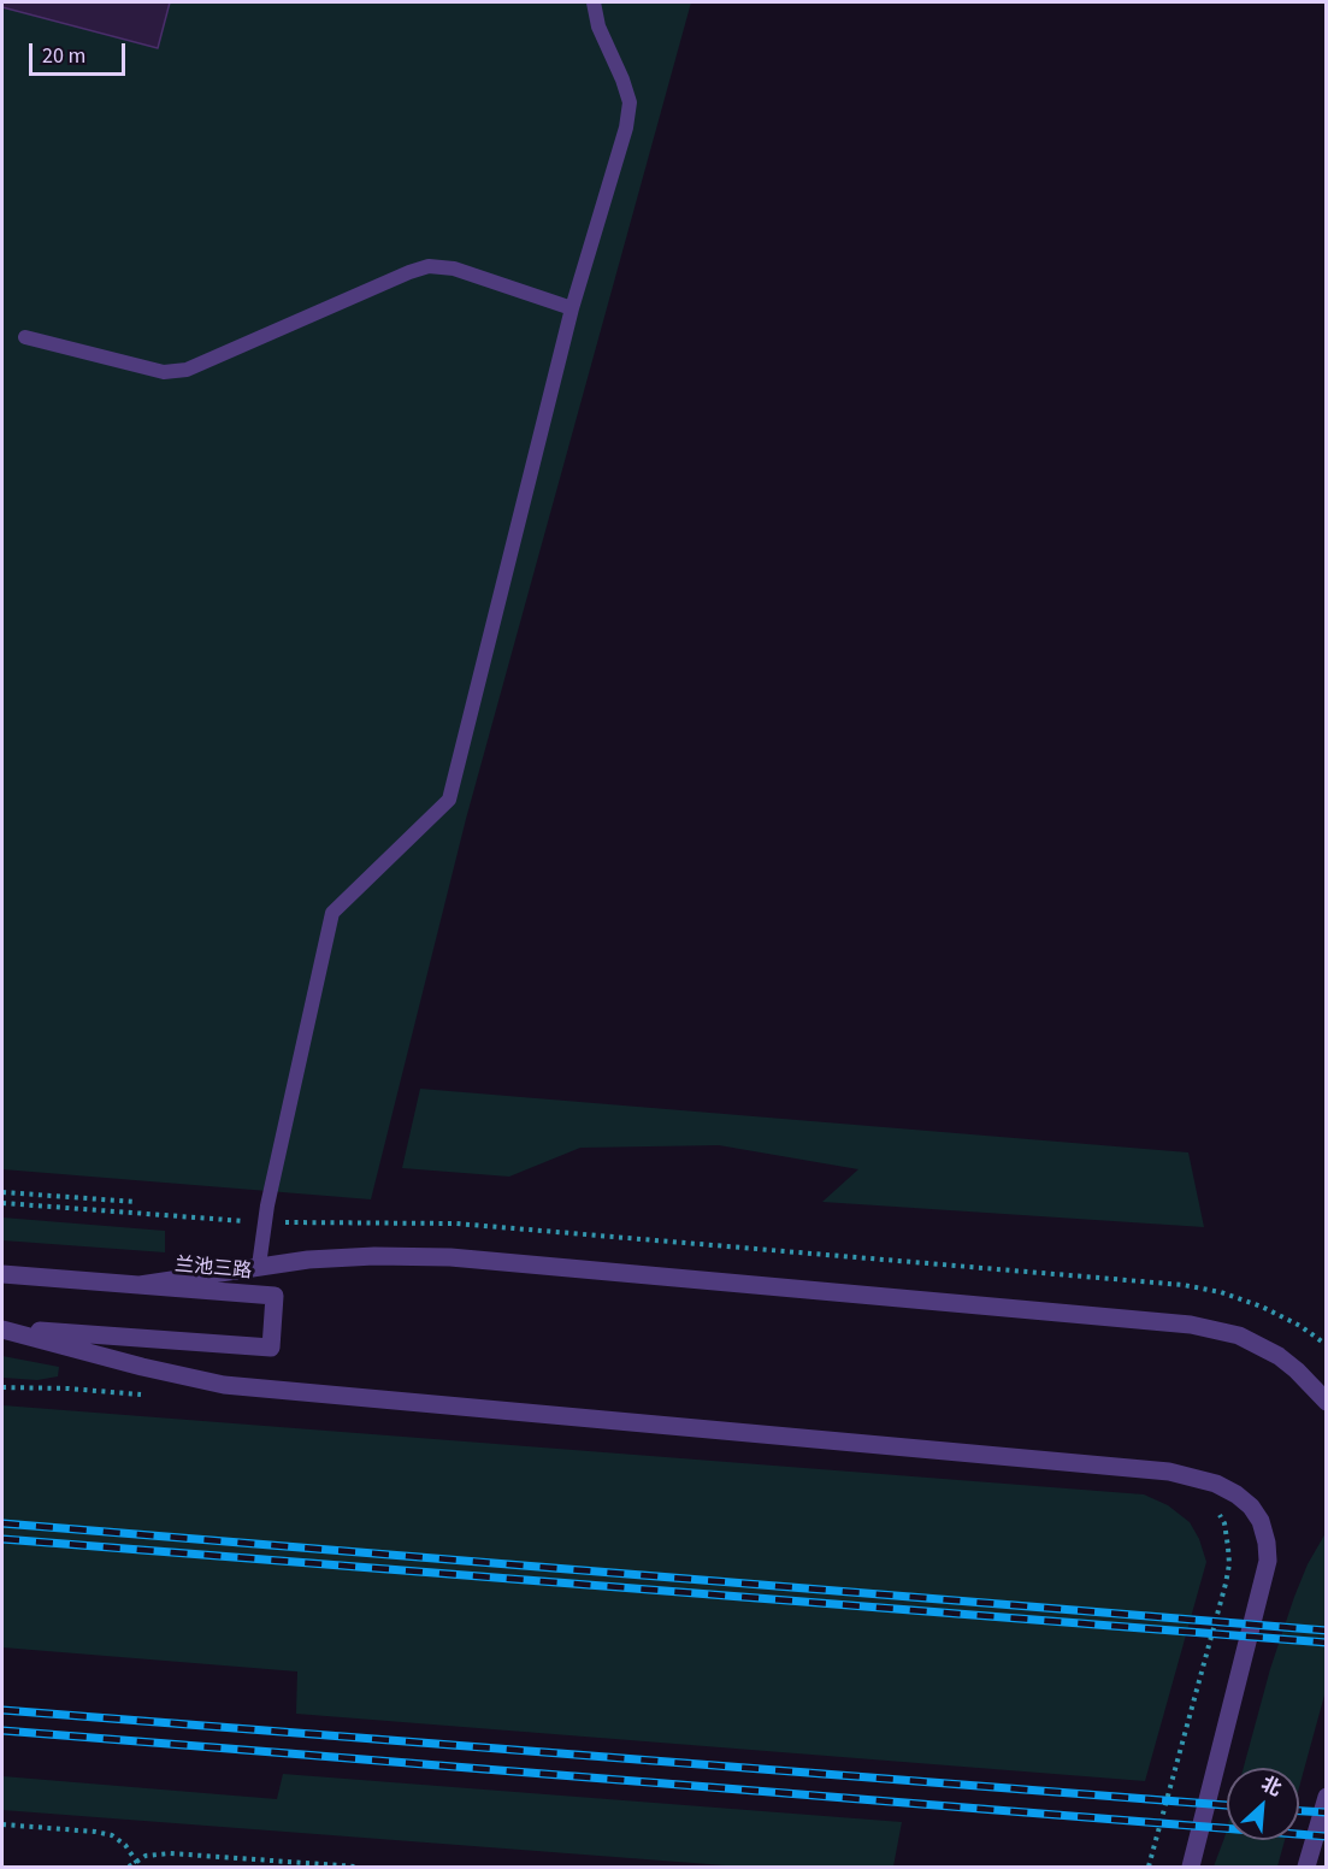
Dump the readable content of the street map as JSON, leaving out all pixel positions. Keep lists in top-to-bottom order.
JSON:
{
  "streets": {
    "street": ["兰池三路"]
  },
  "scale_bar": "20 m",
  "north": "top right"
}
